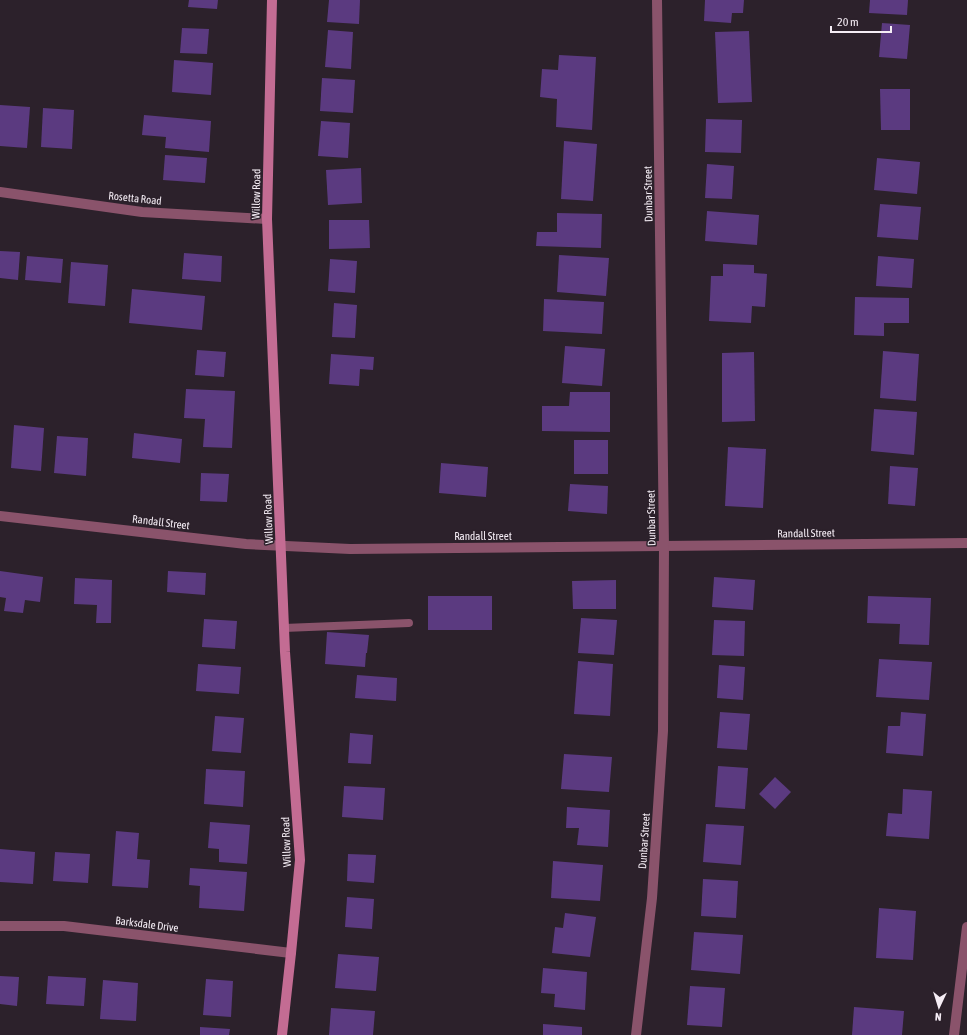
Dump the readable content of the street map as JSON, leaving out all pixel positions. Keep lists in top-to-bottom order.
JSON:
{
  "streets": {
    "street": [
      "Willow Road",
      "Dunbar Street",
      "Rosetta Road",
      "Randall Street",
      "Barksdale Drive"
    ]
  },
  "crossings": [
    ["Willow Road", "Rosetta Road"],
    ["Willow Road", "Randall Street"],
    ["Willow Road", "Barksdale Drive"],
    ["Dunbar Street", "Randall Street"]
  ],
  "scale_bar": "20 m",
  "north": "bottom"
}
